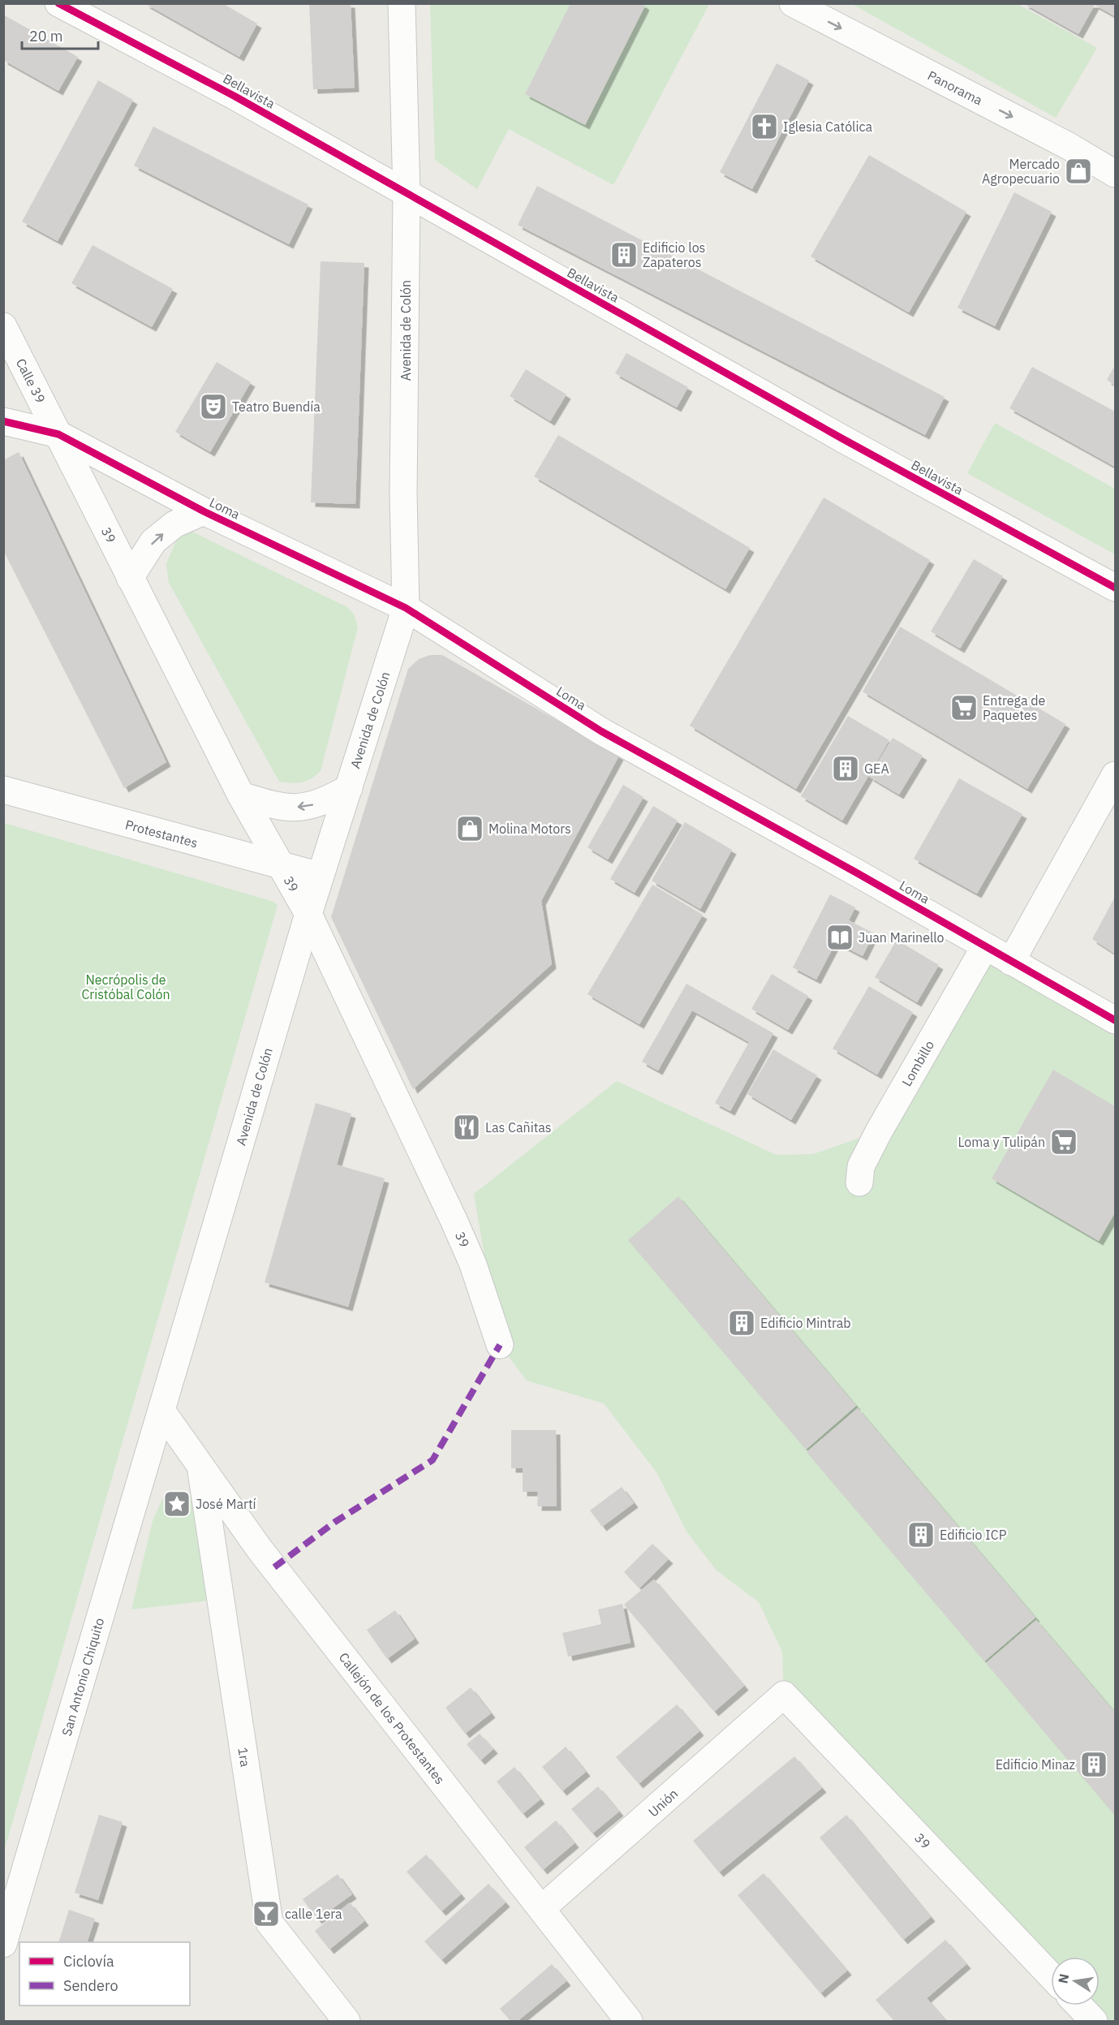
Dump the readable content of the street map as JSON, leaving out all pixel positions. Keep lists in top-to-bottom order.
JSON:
{
  "streets": {
    "street": [
      "Panorama",
      "Bellavista",
      "Avenida de Colón",
      "Calle 39",
      "Loma",
      "39",
      "Protestantes",
      "Lombillo",
      "San Antonio Chiquito",
      "Callejón de los Protestantes",
      "1ra",
      "Unión"
    ]
  },
  "crossings": [
    ["Bellavista", "Avenida de Colón"],
    ["Avenida de Colón", "Loma"],
    ["Avenida de Colón", "39"],
    ["Avenida de Colón", "Protestantes"],
    ["Avenida de Colón", "San Antonio Chiquito"],
    ["Avenida de Colón", "Callejón de los Protestantes"],
    ["Calle 39", "Loma"],
    ["Calle 39", "39"],
    ["Loma", "39"],
    ["Loma", "Lombillo"],
    ["39", "Protestantes"],
    ["39", "Unión"],
    ["San Antonio Chiquito", "Callejón de los Protestantes"],
    ["Callejón de los Protestantes", "1ra"],
    ["Callejón de los Protestantes", "Unión"]
  ],
  "one_way": ["Panorama"],
  "parks": ["Necrópolis de Cristóbal Colón"],
  "places": {
    "church": ["Iglesia Católica"],
    "shop": ["Mercado Agropecuario", "Molina Motors"],
    "building": [
      "Edificio los Zapateros",
      "GEA",
      "Edificio Mintrab",
      "Edificio ICP",
      "Edificio Minaz"
    ],
    "theatre": ["Teatro Buendía"],
    "supermarket": ["Entrega de Paquetes", "Loma y Tulipán"],
    "library": ["Juan Marinello"],
    "restaurant": ["Las Cañitas"],
    "place": ["José Martí"],
    "bar": ["calle 1era"]
  },
  "legend": ["Ciclovía", "Sendero"],
  "scale_bar": "20 m",
  "north": "left"
}
